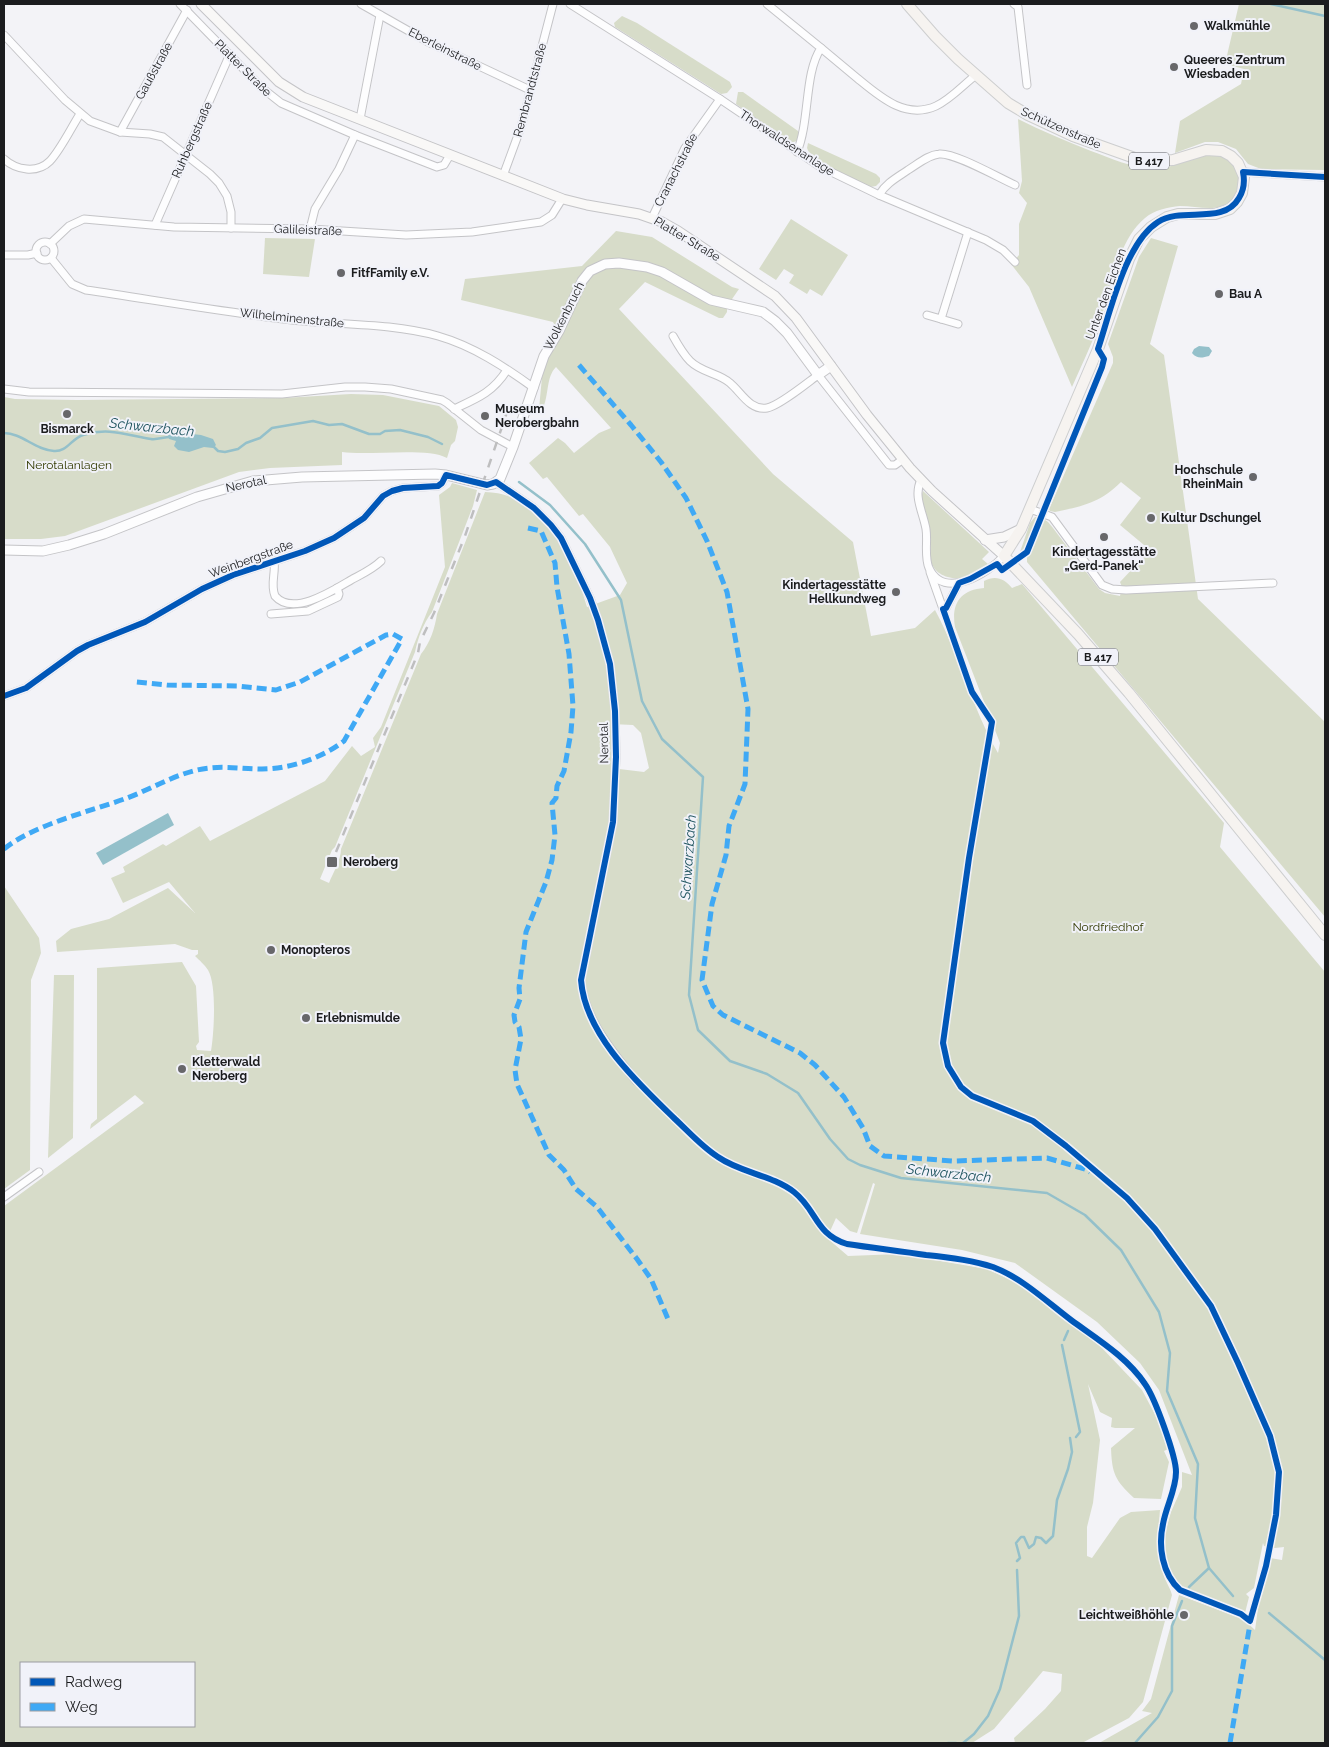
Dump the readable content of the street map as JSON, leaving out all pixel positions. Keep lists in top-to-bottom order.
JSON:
{
  "streets": {
    "main road": [
      "Platter Straße",
      "Schützenstraße",
      "B 417",
      "Unter den Eichen"
    ],
    "street": [
      "Eberleinstraße",
      "Gaußstraße",
      "Rembrandtstraße",
      "Ruhbergstraße",
      "Thorwaldsenanlage",
      "Cranachstraße",
      "Galileistraße",
      "Wolkenbruch",
      "Wilhelminenstraße",
      "Nerotal",
      "Weinbergstraße"
    ]
  },
  "crossings": [
    ["Eberleinstraße", "Rembrandtstraße"],
    ["Platter Straße", "Gaußstraße"],
    ["Platter Straße", "Rembrandtstraße"],
    ["Platter Straße", "Ruhbergstraße"],
    ["Platter Straße", "B 417"],
    ["Platter Straße", "Cranachstraße"],
    ["Platter Straße", "Galileistraße"],
    ["Platter Straße", "Unter den Eichen"],
    ["Schützenstraße", "Unter den Eichen"],
    ["Ruhbergstraße", "Galileistraße"],
    ["Thorwaldsenanlage", "Cranachstraße"],
    ["B 417", "Unter den Eichen"],
    ["Galileistraße", "Wilhelminenstraße"],
    ["Wolkenbruch", "Wilhelminenstraße"],
    ["Nerotal", "Weinbergstraße"]
  ],
  "water": ["Schwarzbach"],
  "parks": ["Nerotalanlagen", "Nordfriedhof"],
  "places": {
    "other": [
      "Walkmühle",
      "Queeres Zentrum Wiesbaden",
      "FitfFamily e.V.",
      "Bau A",
      "Bismarck",
      "Museum Nerobergbahn",
      "Hochschule RheinMain",
      "Kultur Dschungel",
      "Kindertagesstätte „Gerd-Panek“",
      "Kindertagesstätte Hellkundweg",
      "Monopteros",
      "Erlebnismulde",
      "Kletterwald Neroberg",
      "Leichtweißhöhle"
    ],
    "transit": ["Neroberg"]
  },
  "legend": ["Radweg", "Weg"]
}
